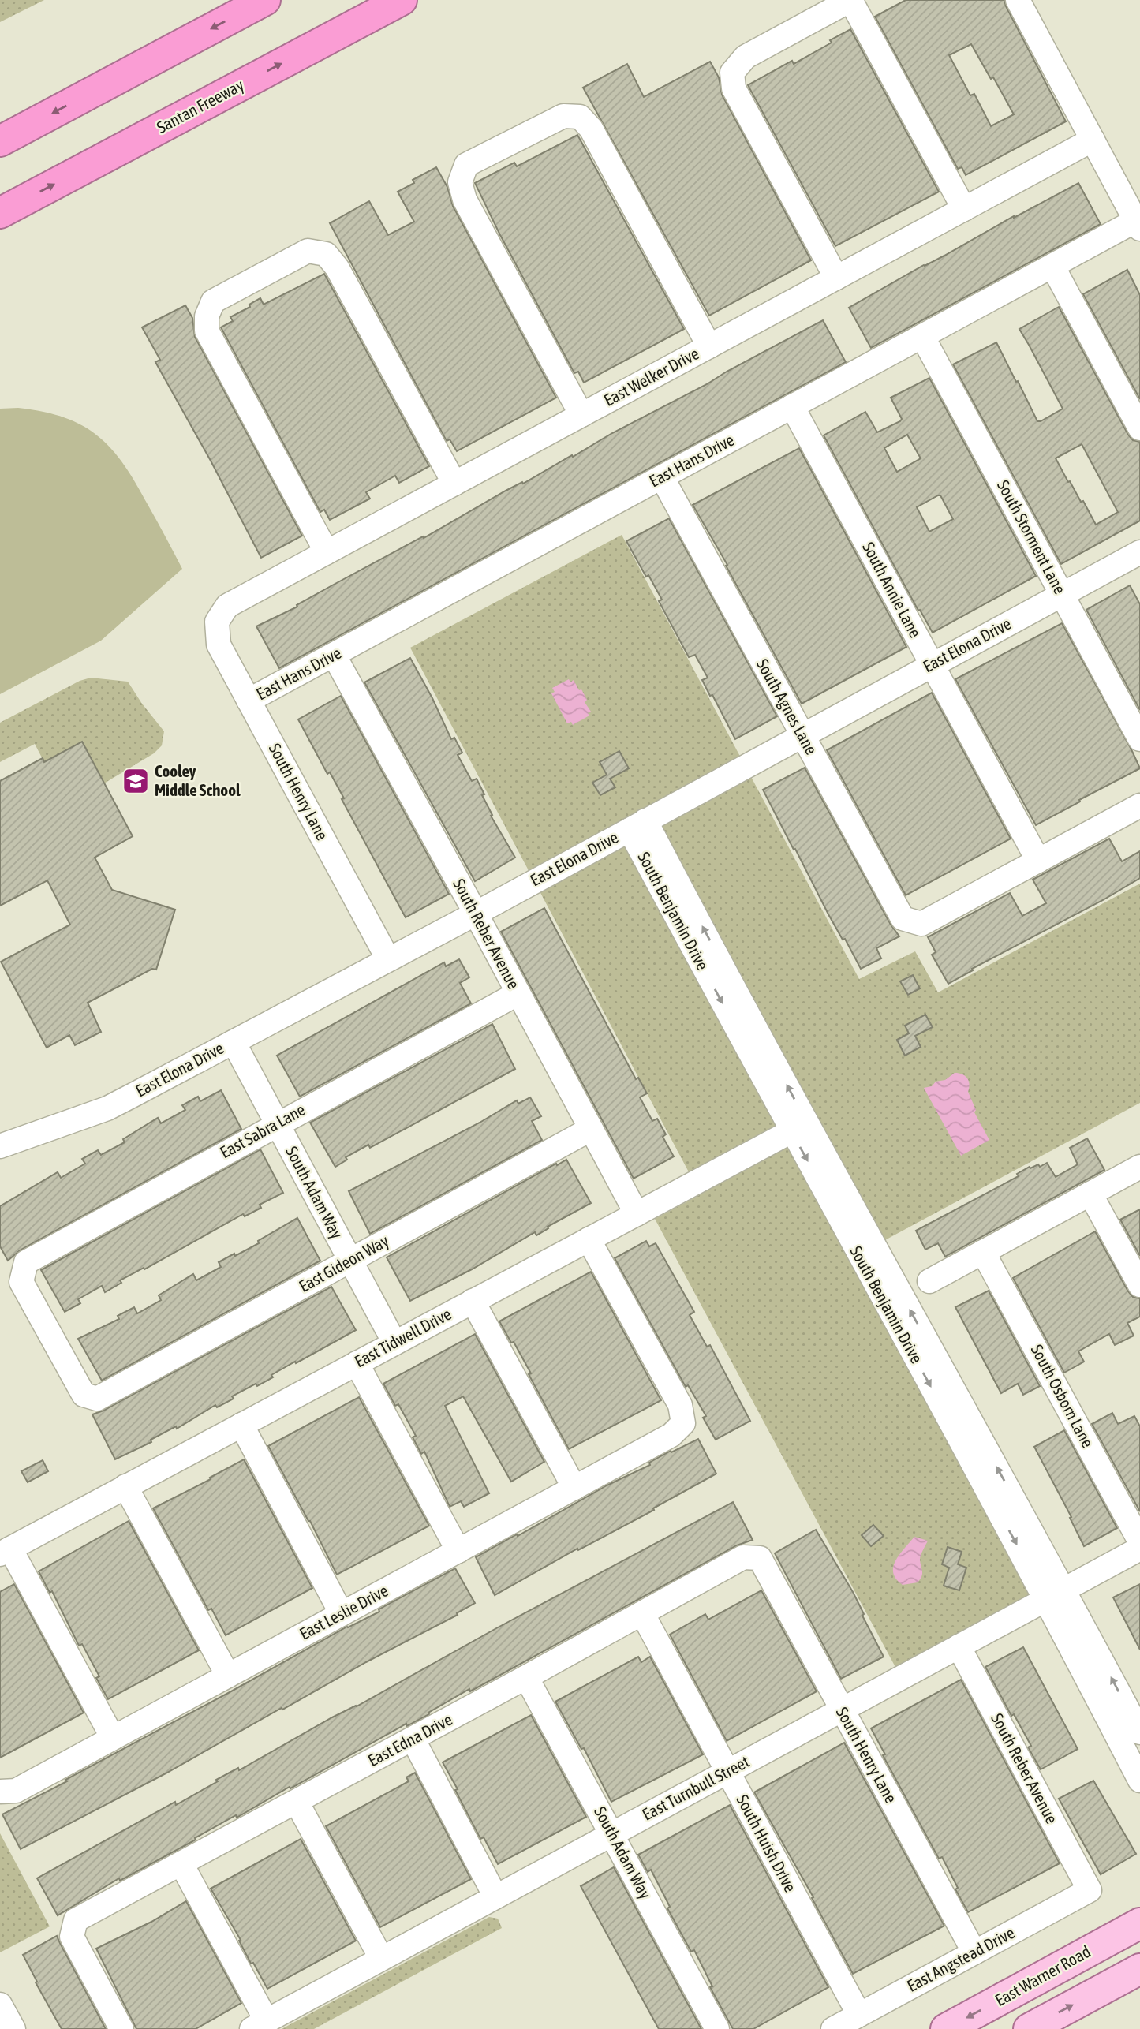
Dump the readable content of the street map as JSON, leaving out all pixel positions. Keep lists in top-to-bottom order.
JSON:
{
  "streets": {
    "highway": ["Santan Freeway"],
    "main road": ["East Warner Road"],
    "street": [
      "East Welker Drive",
      "East Hans Drive",
      "South Storment Lane",
      "South Annie Lane",
      "East Elona Drive",
      "South Agnes Lane",
      "South Henry Lane",
      "South Benjamin Drive",
      "South Reber Avenue",
      "East Sabra Lane",
      "South Adam Way",
      "East Gideon Way",
      "East Tidwell Drive",
      "South Osborn Lane",
      "East Leslie Drive",
      "East Edna Drive",
      "East Turnbull Street",
      "South Huish Drive",
      "East Angstead Drive"
    ]
  },
  "crossings": [
    ["East Welker Drive", "South Henry Lane"],
    ["East Hans Drive", "South Storment Lane"],
    ["East Hans Drive", "South Annie Lane"],
    ["East Hans Drive", "South Agnes Lane"],
    ["East Hans Drive", "South Henry Lane"],
    ["East Hans Drive", "South Reber Avenue"],
    ["South Storment Lane", "East Elona Drive"],
    ["South Annie Lane", "East Elona Drive"],
    ["South Annie Lane", "South Agnes Lane"],
    ["East Elona Drive", "South Agnes Lane"],
    ["East Elona Drive", "South Henry Lane"],
    ["East Elona Drive", "South Benjamin Drive"],
    ["East Elona Drive", "South Reber Avenue"],
    ["East Elona Drive", "South Adam Way"],
    ["South Henry Lane", "East Edna Drive"],
    ["South Henry Lane", "East Turnbull Street"],
    ["South Henry Lane", "East Angstead Drive"],
    ["South Benjamin Drive", "East Tidwell Drive"],
    ["South Benjamin Drive", "East Turnbull Street"],
    ["South Reber Avenue", "East Sabra Lane"],
    ["South Reber Avenue", "East Gideon Way"],
    ["South Reber Avenue", "East Tidwell Drive"],
    ["South Reber Avenue", "East Turnbull Street"],
    ["South Reber Avenue", "East Angstead Drive"],
    ["East Sabra Lane", "South Adam Way"],
    ["East Sabra Lane", "East Gideon Way"],
    ["South Adam Way", "East Gideon Way"],
    ["South Adam Way", "East Tidwell Drive"],
    ["South Adam Way", "East Edna Drive"],
    ["South Adam Way", "East Turnbull Street"],
    ["East Tidwell Drive", "East Leslie Drive"],
    ["East Edna Drive", "South Huish Drive"],
    ["East Turnbull Street", "South Huish Drive"],
    ["South Huish Drive", "East Angstead Drive"]
  ],
  "places": {
    "school or university": ["Cooley Middle School"]
  }
}
